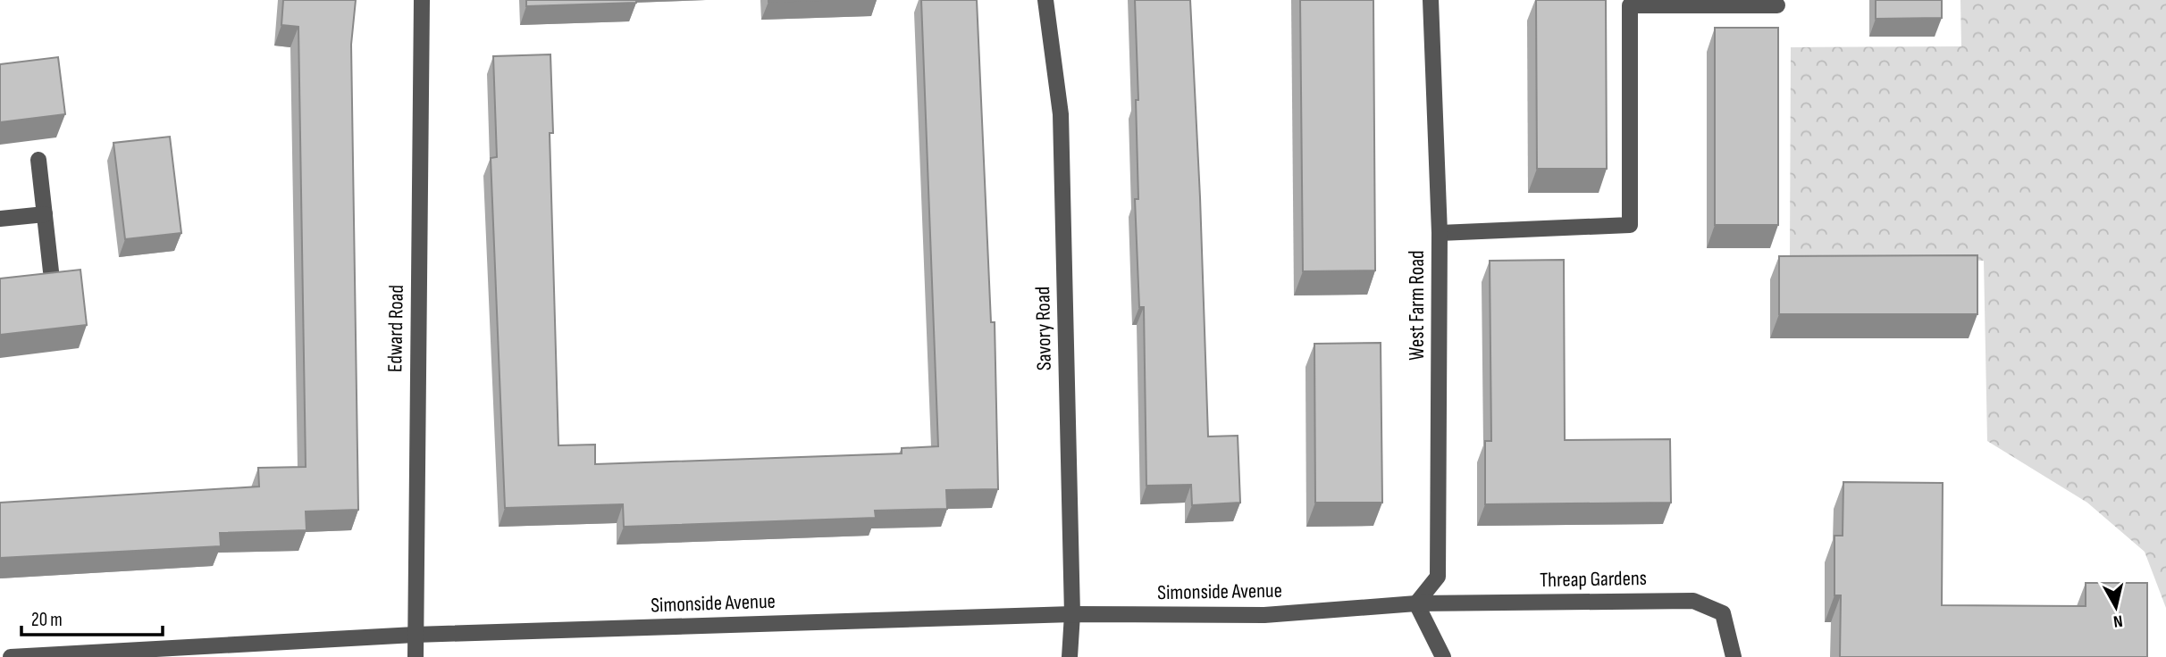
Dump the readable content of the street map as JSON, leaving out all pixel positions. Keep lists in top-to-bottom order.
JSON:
{
  "streets": {
    "street": [
      "West Farm Road",
      "Edward Road",
      "Savory Road",
      "Threap Gardens",
      "Simonside Avenue"
    ]
  },
  "crossings": [
    ["West Farm Road", "Threap Gardens"],
    ["West Farm Road", "Simonside Avenue"],
    ["Edward Road", "Simonside Avenue"],
    ["Savory Road", "Simonside Avenue"],
    ["Threap Gardens", "Simonside Avenue"]
  ],
  "scale_bar": "20 m",
  "north": "bottom"
}
